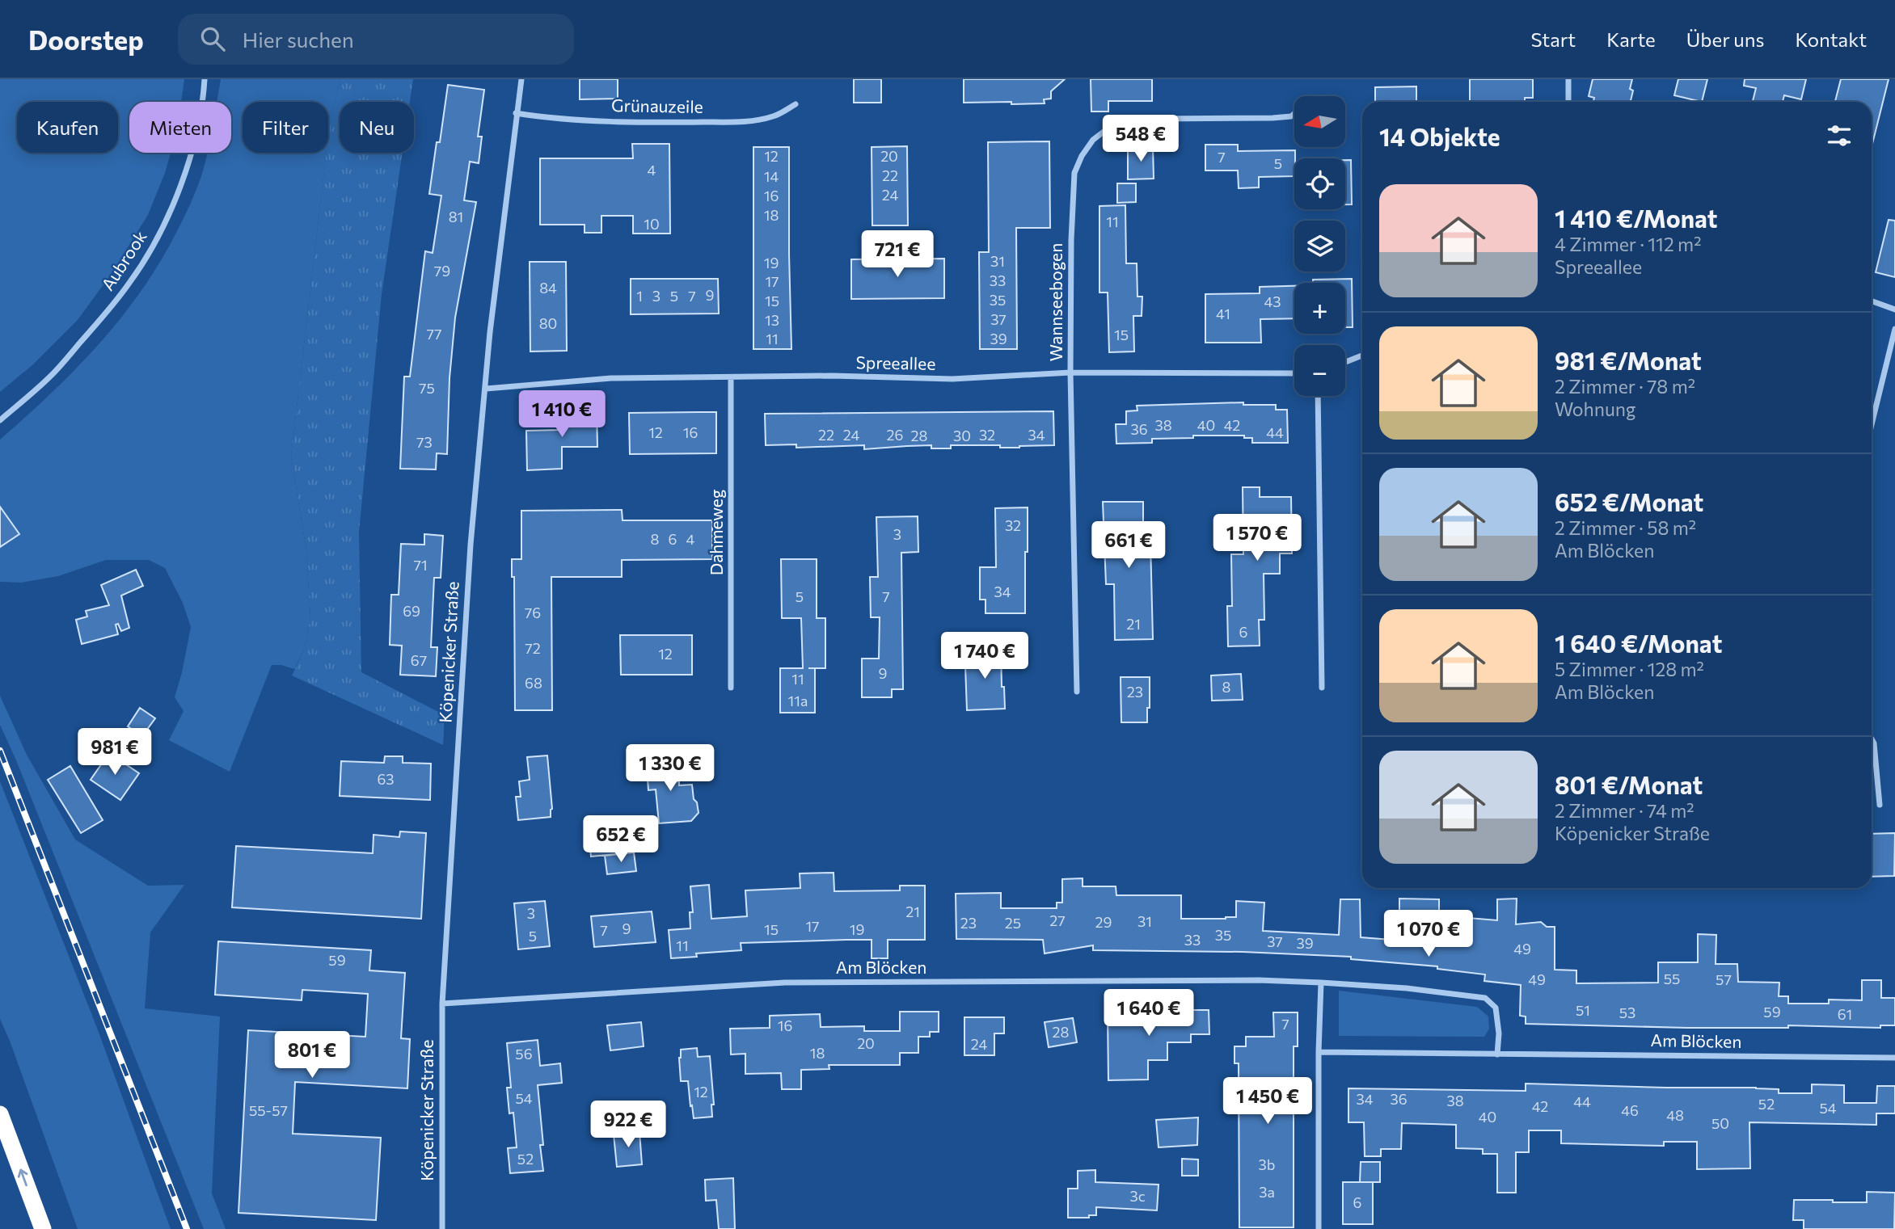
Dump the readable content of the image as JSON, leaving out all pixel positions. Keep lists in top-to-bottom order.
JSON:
{
  "streets": {
    "street": [
      "Grünauzeile",
      "Aubrook",
      "Wannseebogen",
      "Spreeallee",
      "Dahmeweg",
      "Köpenicker Straße",
      "Am Blöcken"
    ]
  },
  "crossings": [
    ["Grünauzeile", "Köpenicker Straße"],
    ["Wannseebogen", "Spreeallee"],
    ["Spreeallee", "Dahmeweg"],
    ["Spreeallee", "Köpenicker Straße"],
    ["Köpenicker Straße", "Am Blöcken"]
  ],
  "house_numbers": [
    "12",
    "20",
    "7",
    "5",
    "4",
    "22",
    "14",
    "24",
    "16",
    "18",
    "81",
    "11",
    "10",
    "31",
    "19",
    "79",
    "33",
    "17",
    "84",
    "9",
    "1",
    "3",
    "5",
    "7",
    "35",
    "15",
    "43",
    "41",
    "37",
    "13",
    "80",
    "77",
    "15",
    "11",
    "39",
    "75",
    "38",
    "40",
    "42",
    "36",
    "12",
    "16",
    "44",
    "22",
    "24",
    "26",
    "32",
    "34",
    "28",
    "30",
    "73",
    "32",
    "3",
    "8",
    "6",
    "4",
    "71",
    "34",
    "5",
    "7",
    "69",
    "76",
    "21",
    "6",
    "72",
    "12",
    "67",
    "9",
    "11",
    "68",
    "8",
    "23",
    "11a",
    "63",
    "21",
    "3",
    "27",
    "31",
    "29",
    "23",
    "25",
    "17",
    "9",
    "15",
    "19",
    "7",
    "35",
    "5",
    "33",
    "37",
    "39",
    "11",
    "49",
    "59",
    "55",
    "49",
    "57",
    "51",
    "59",
    "53",
    "61",
    "7",
    "16",
    "28",
    "20",
    "24",
    "18",
    "56",
    "12",
    "54",
    "34",
    "36",
    "38",
    "44",
    "52",
    "42",
    "54",
    "55-57",
    "46",
    "48",
    "40",
    "50",
    "52",
    "3b",
    "3a",
    "3c",
    "6"
  ],
  "north": "left",
  "page": {
    "header": "Doorstep",
    "search": "Hier suchen",
    "nav": [
      "Start",
      "Karte",
      "Über uns",
      "Kontakt"
    ],
    "map_buttons": ["+", "−"],
    "chip": [
      "Kaufen",
      "Mieten",
      "Filter",
      "Neu"
    ],
    "heading": "14 Objekte",
    "price": [
      "548 €",
      "721 €",
      "1 410 €",
      "1 570 €",
      "661 €",
      "1 740 €",
      "981 €",
      "1 330 €",
      "652 €",
      "1 070 €",
      "1 640 €",
      "801 €",
      "1 450 €",
      "922 €"
    ],
    "list": [
      {
        "name": "1 410 €/Monat",
        "note": "4 Zimmer · 112 m² · Spreeallee"
      },
      {
        "name": "981 €/Monat",
        "note": "2 Zimmer · 78 m² · Wohnung"
      },
      {
        "name": "652 €/Monat",
        "note": "2 Zimmer · 58 m² · Am Blöcken"
      },
      {
        "name": "1 640 €/Monat",
        "note": "5 Zimmer · 128 m² · Am Blöcken"
      },
      {
        "name": "801 €/Monat",
        "note": "2 Zimmer · 74 m² · Köpenicker Straße"
      }
    ]
  }
}
